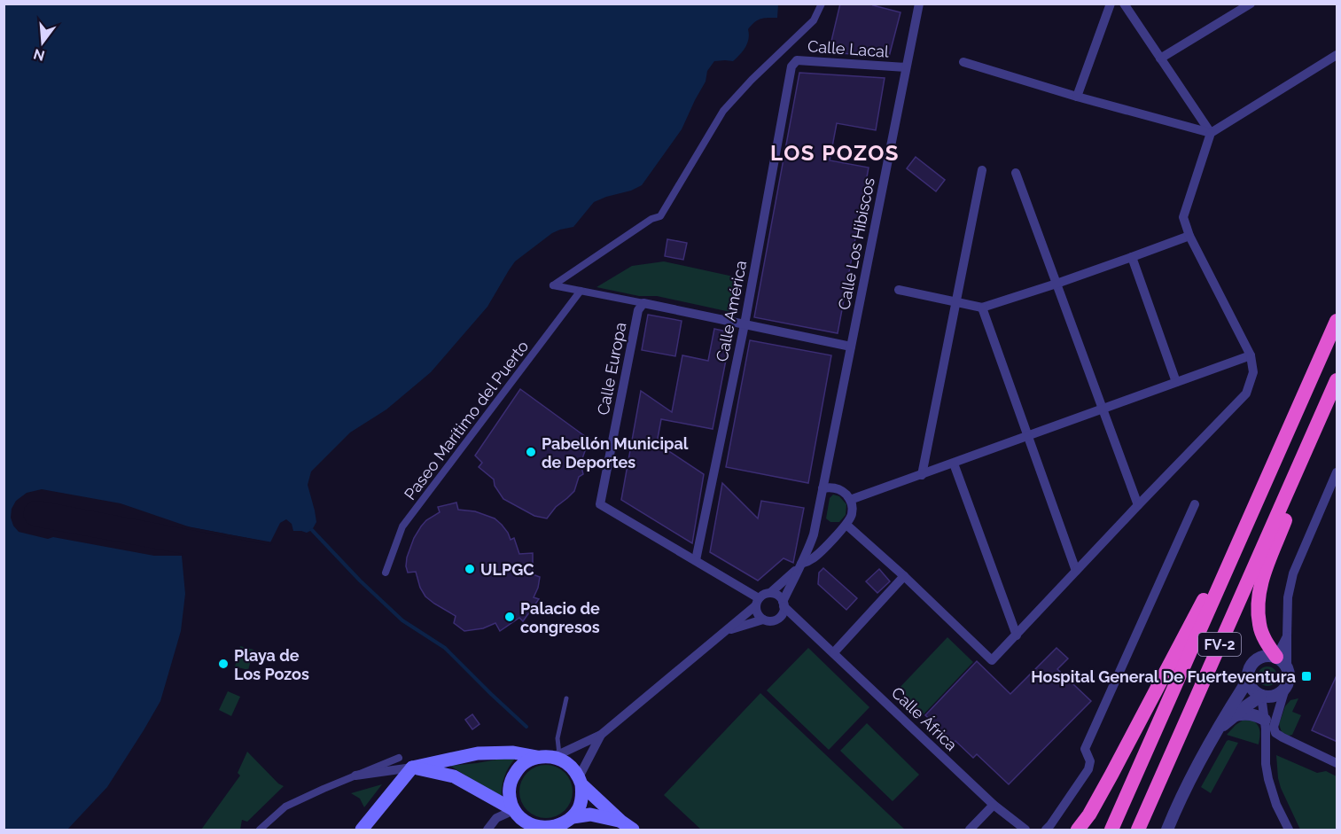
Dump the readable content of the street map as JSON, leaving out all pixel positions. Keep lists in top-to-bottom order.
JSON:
{
  "streets": {
    "highway": ["FV-2"],
    "street": [
      "Calle Lacal",
      "Calle Los Hibiscos",
      "Calle América",
      "Calle Europa",
      "Paseo Marítimo del Puerto",
      "Calle África"
    ]
  },
  "crossings": [
    ["Calle Lacal", "Calle Los Hibiscos"],
    ["Calle Lacal", "Calle América"],
    ["Calle Los Hibiscos", "Calle África"],
    ["Calle América", "Calle Europa"]
  ],
  "districts": ["LOS POZOS"],
  "places": {
    "other": [
      "Pabellón Municipal de Deportes",
      "ULPGC",
      "Palacio de congresos",
      "Playa de Los Pozos"
    ],
    "transit": ["Hospital General De Fuerteventura"]
  },
  "north": "bottom"
}
